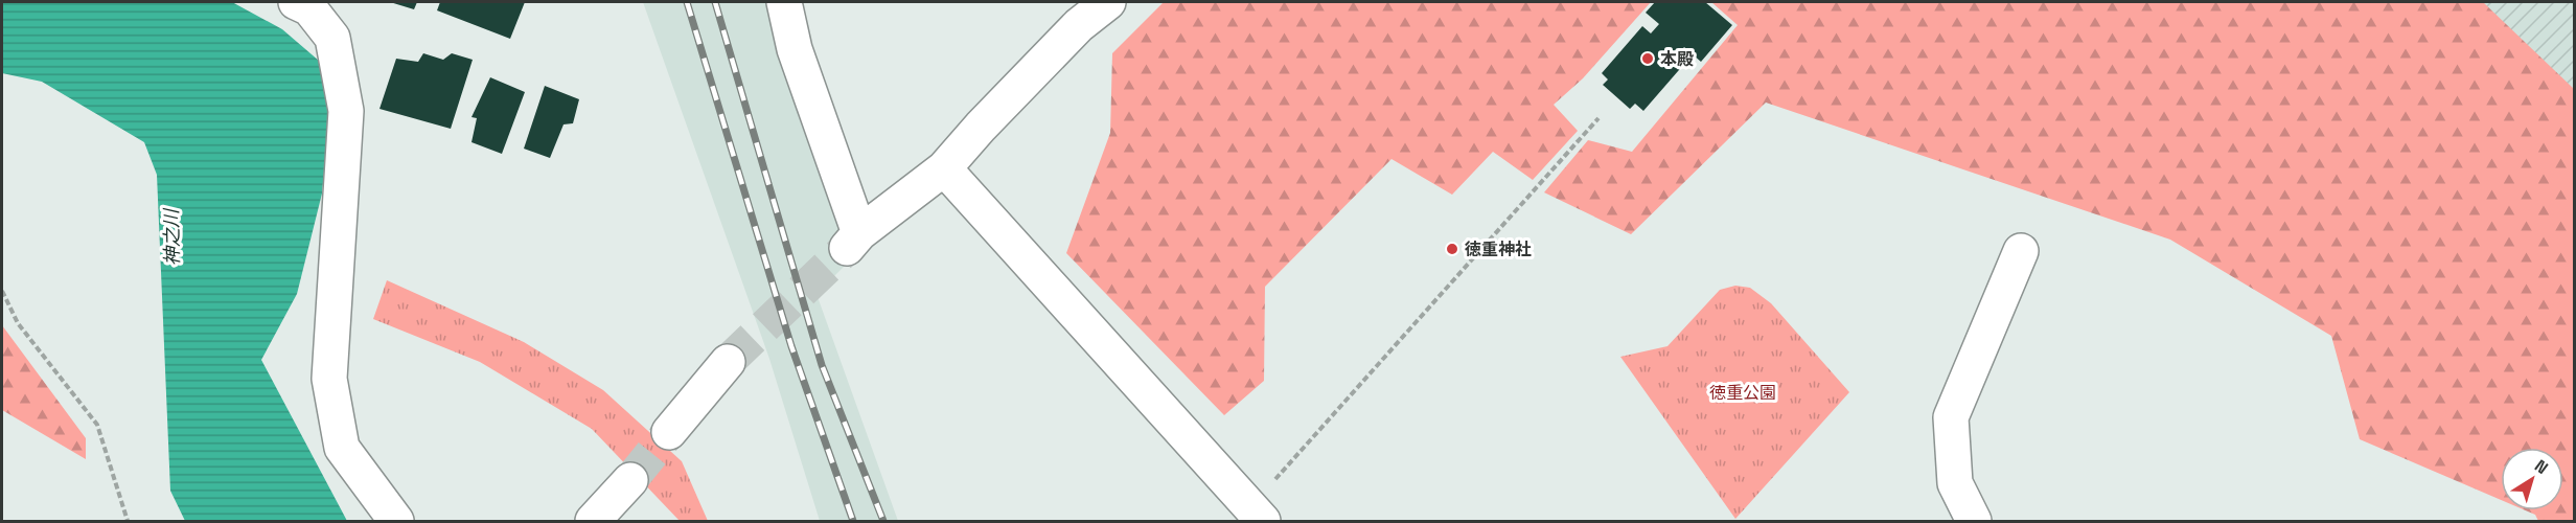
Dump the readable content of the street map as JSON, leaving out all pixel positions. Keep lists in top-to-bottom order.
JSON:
{
  "water": ["神之川"],
  "parks": ["徳重公園"],
  "places": ["本殿", "徳重神社"],
  "north": "top right"
}
